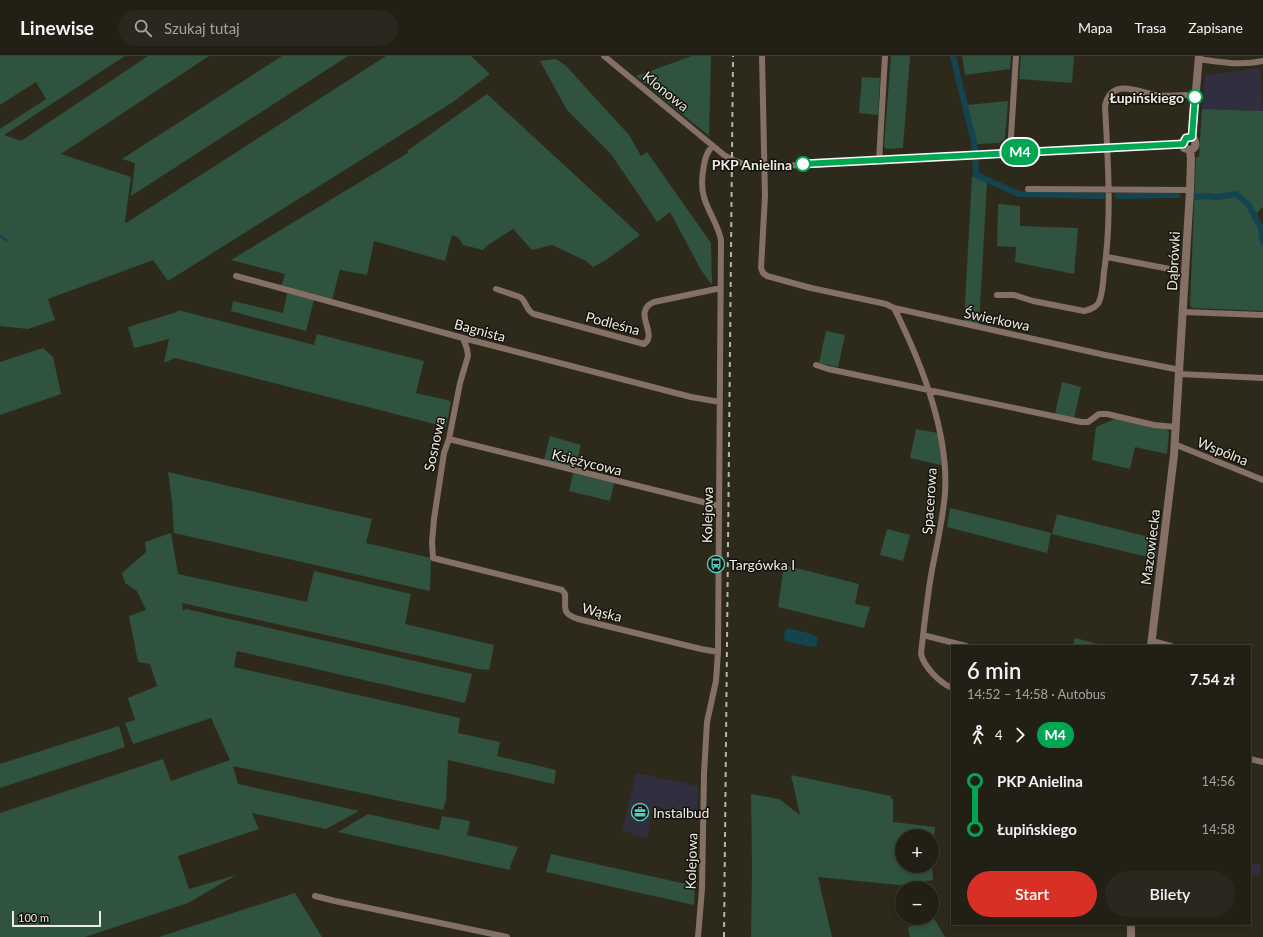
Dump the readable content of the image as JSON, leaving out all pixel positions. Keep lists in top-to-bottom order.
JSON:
{
  "streets": {
    "street": [
      "Klonowa",
      "Dąbrówki",
      "Świerkowa",
      "Podleśna",
      "Bagnista",
      "Sosnowa",
      "Wspólna",
      "Księżycowa",
      "Spacerowa",
      "Kolejowa",
      "Mazowiecka",
      "Wąska"
    ]
  },
  "crossings": [
    ["Klonowa", "Dąbrówki"],
    ["Klonowa", "Świerkowa"],
    ["Klonowa", "Kolejowa"],
    ["Dąbrówki", "Świerkowa"],
    ["Dąbrówki", "Wspólna"],
    ["Dąbrówki", "Mazowiecka"],
    ["Świerkowa", "Spacerowa"],
    ["Podleśna", "Kolejowa"],
    ["Bagnista", "Sosnowa"],
    ["Bagnista", "Kolejowa"],
    ["Sosnowa", "Księżycowa"],
    ["Sosnowa", "Wąska"],
    ["Wspólna", "Mazowiecka"],
    ["Księżycowa", "Kolejowa"],
    ["Kolejowa", "Wąska"]
  ],
  "places": {
    "other": ["Łupińskiego", "PKP Anielina"],
    "bus stop": ["Targówka I"],
    "office": ["Instalbud"]
  },
  "lines": ["bus line M4"],
  "scale_bar": "100 m",
  "page": {
    "header": "Linewise",
    "search": "Szukaj tutaj",
    "nav": ["Mapa", "Trasa", "Zapisane"],
    "on_map": "M4",
    "heading": ["6 min", "14:52 – 14:58 · Autobus", "7.54 zł"],
    "legs": ["4", "M4"],
    "list": [
      {
        "name": "PKP Anielina",
        "value": "14:56"
      },
      {
        "name": "Łupińskiego",
        "value": "14:58"
      }
    ],
    "map_buttons": ["+", "−"],
    "buttons": ["Start", "Bilety"],
    "scale": "100 m"
  }
}
